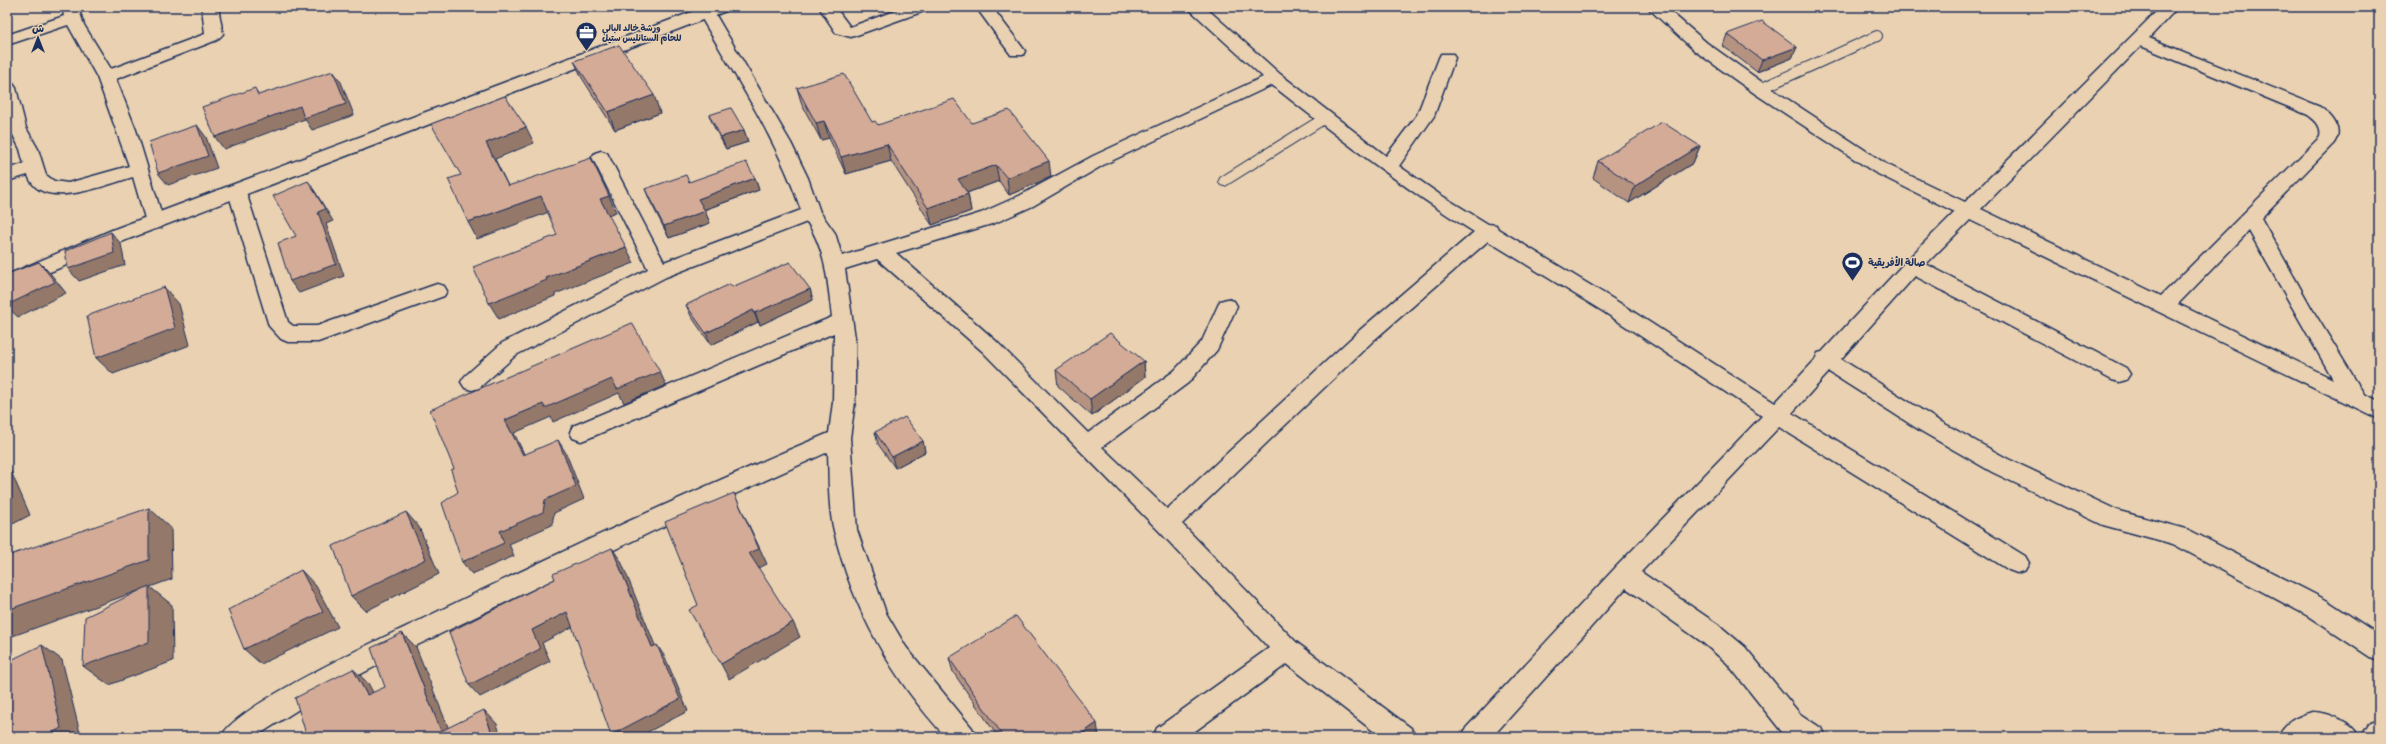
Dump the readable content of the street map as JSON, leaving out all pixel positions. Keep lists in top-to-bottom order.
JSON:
{
  "places": {
    "office": ["ورشة خالد البالي للحام الستانليس ستيل"],
    "sports": ["صالة الأفريقية"]
  },
  "north": "top"
}
